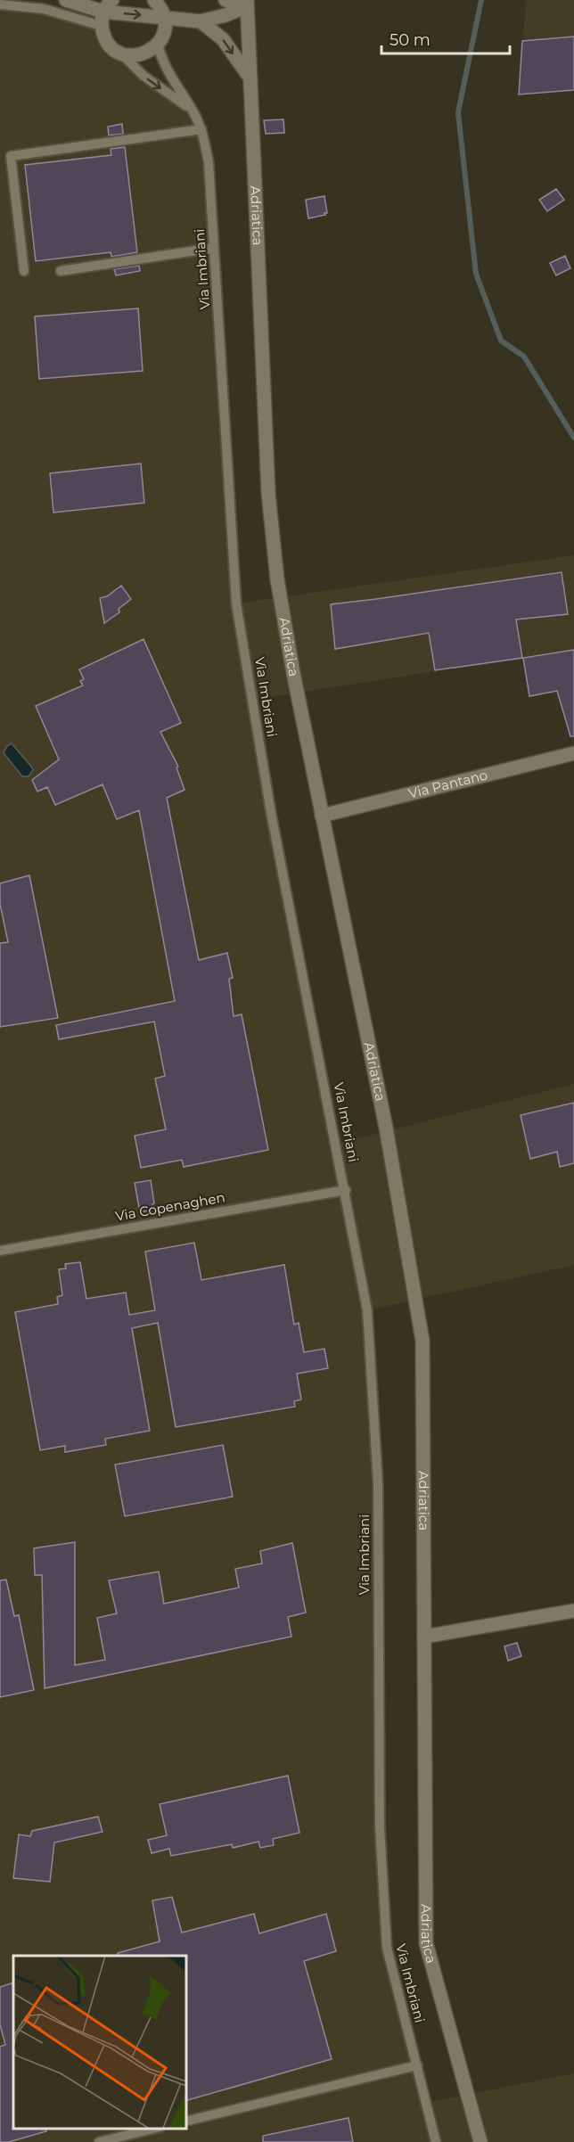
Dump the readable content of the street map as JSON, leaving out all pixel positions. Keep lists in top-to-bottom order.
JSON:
{
  "streets": {
    "main road": ["Adriatica", "Via Pantano"],
    "lane": ["Via Imbriani", "Via Copenaghen"]
  },
  "crossings": [
    ["Adriatica", "Via Pantano"],
    ["Via Imbriani", "Via Copenaghen"]
  ],
  "scale_bar": "50 m"
}
